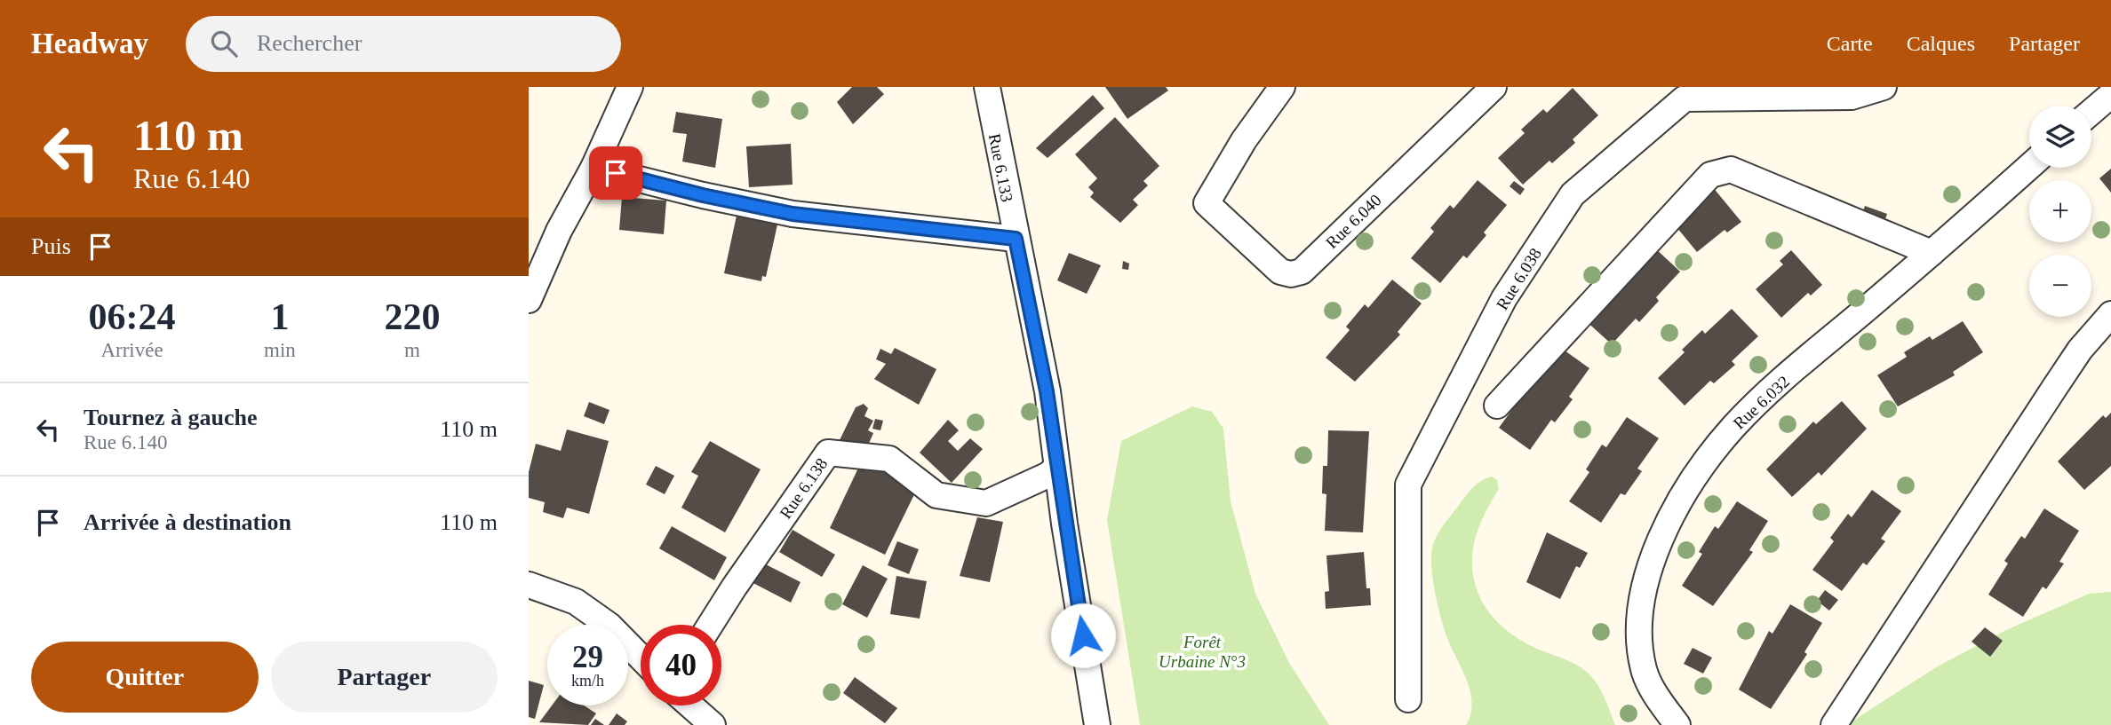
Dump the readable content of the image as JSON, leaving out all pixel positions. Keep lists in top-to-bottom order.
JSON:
{
  "streets": {
    "street": [
      "Rue 6.133",
      "Rue 6.040",
      "Rue 6.038",
      "Rue 6.032",
      "Rue 6.138"
    ]
  },
  "crossings": [
    ["Rue 6.133", "Rue 6.138"]
  ],
  "parks": ["Forêt Urbaine N°3"],
  "page": {
    "header": "Headway",
    "search": "Rechercher",
    "nav": ["Carte", "Calques", "Partager"],
    "turn": ["110 m", "Rue 6.140"],
    "map_buttons": ["+", "−"],
    "then": "Puis",
    "eta": [
      "06:24",
      "Arrivée",
      "1",
      "min",
      "220",
      "m"
    ],
    "list": [
      {
        "name": "Tournez à gauche",
        "note": "Rue 6.140",
        "value": "110 m"
      },
      {
        "name": "Arrivée à destination",
        "value": "110 m"
      }
    ],
    "speed": "29 km/h",
    "limit": "40",
    "buttons": ["Quitter", "Partager"]
  }
}
